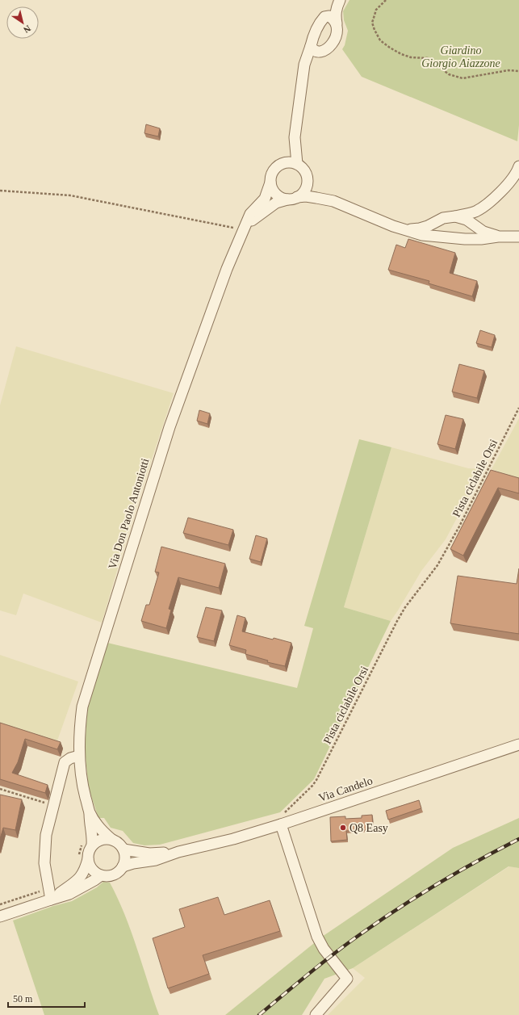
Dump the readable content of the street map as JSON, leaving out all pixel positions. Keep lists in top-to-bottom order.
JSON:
{
  "streets": {
    "street": ["Via Don Paolo Antoniotti", "Via Candelo"],
    "path": ["Pista ciclabile Orsi"]
  },
  "crossings": [
    ["Pista ciclabile Orsi", "Via Candelo"],
    ["Via Don Paolo Antoniotti", "Via Candelo"]
  ],
  "parks": ["Giardino Giorgio Aiazzone"],
  "places": ["Q8 Easy"],
  "scale_bar": "50 m",
  "north": "bottom right"
}
